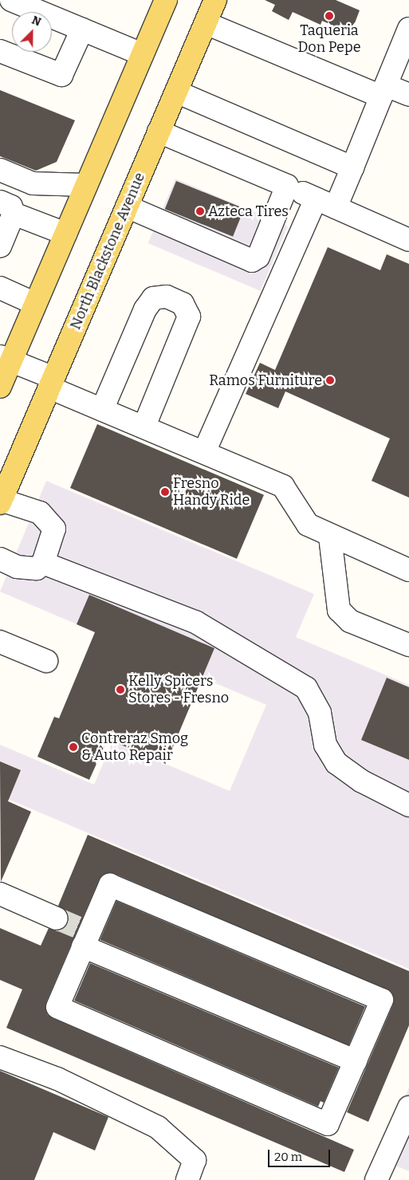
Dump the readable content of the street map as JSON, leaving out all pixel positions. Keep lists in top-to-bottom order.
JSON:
{
  "streets": {
    "main road": ["North Blackstone Avenue"]
  },
  "places": [
    "Taqueria Don Pepe",
    "Azteca Tires",
    "Ramos Furniture",
    "Fresno Handy Ride",
    "Kelly Spicers Stores - Fresno",
    "Contreraz Smog & Auto Repair"
  ],
  "scale_bar": "20 m",
  "north": "top right"
}
